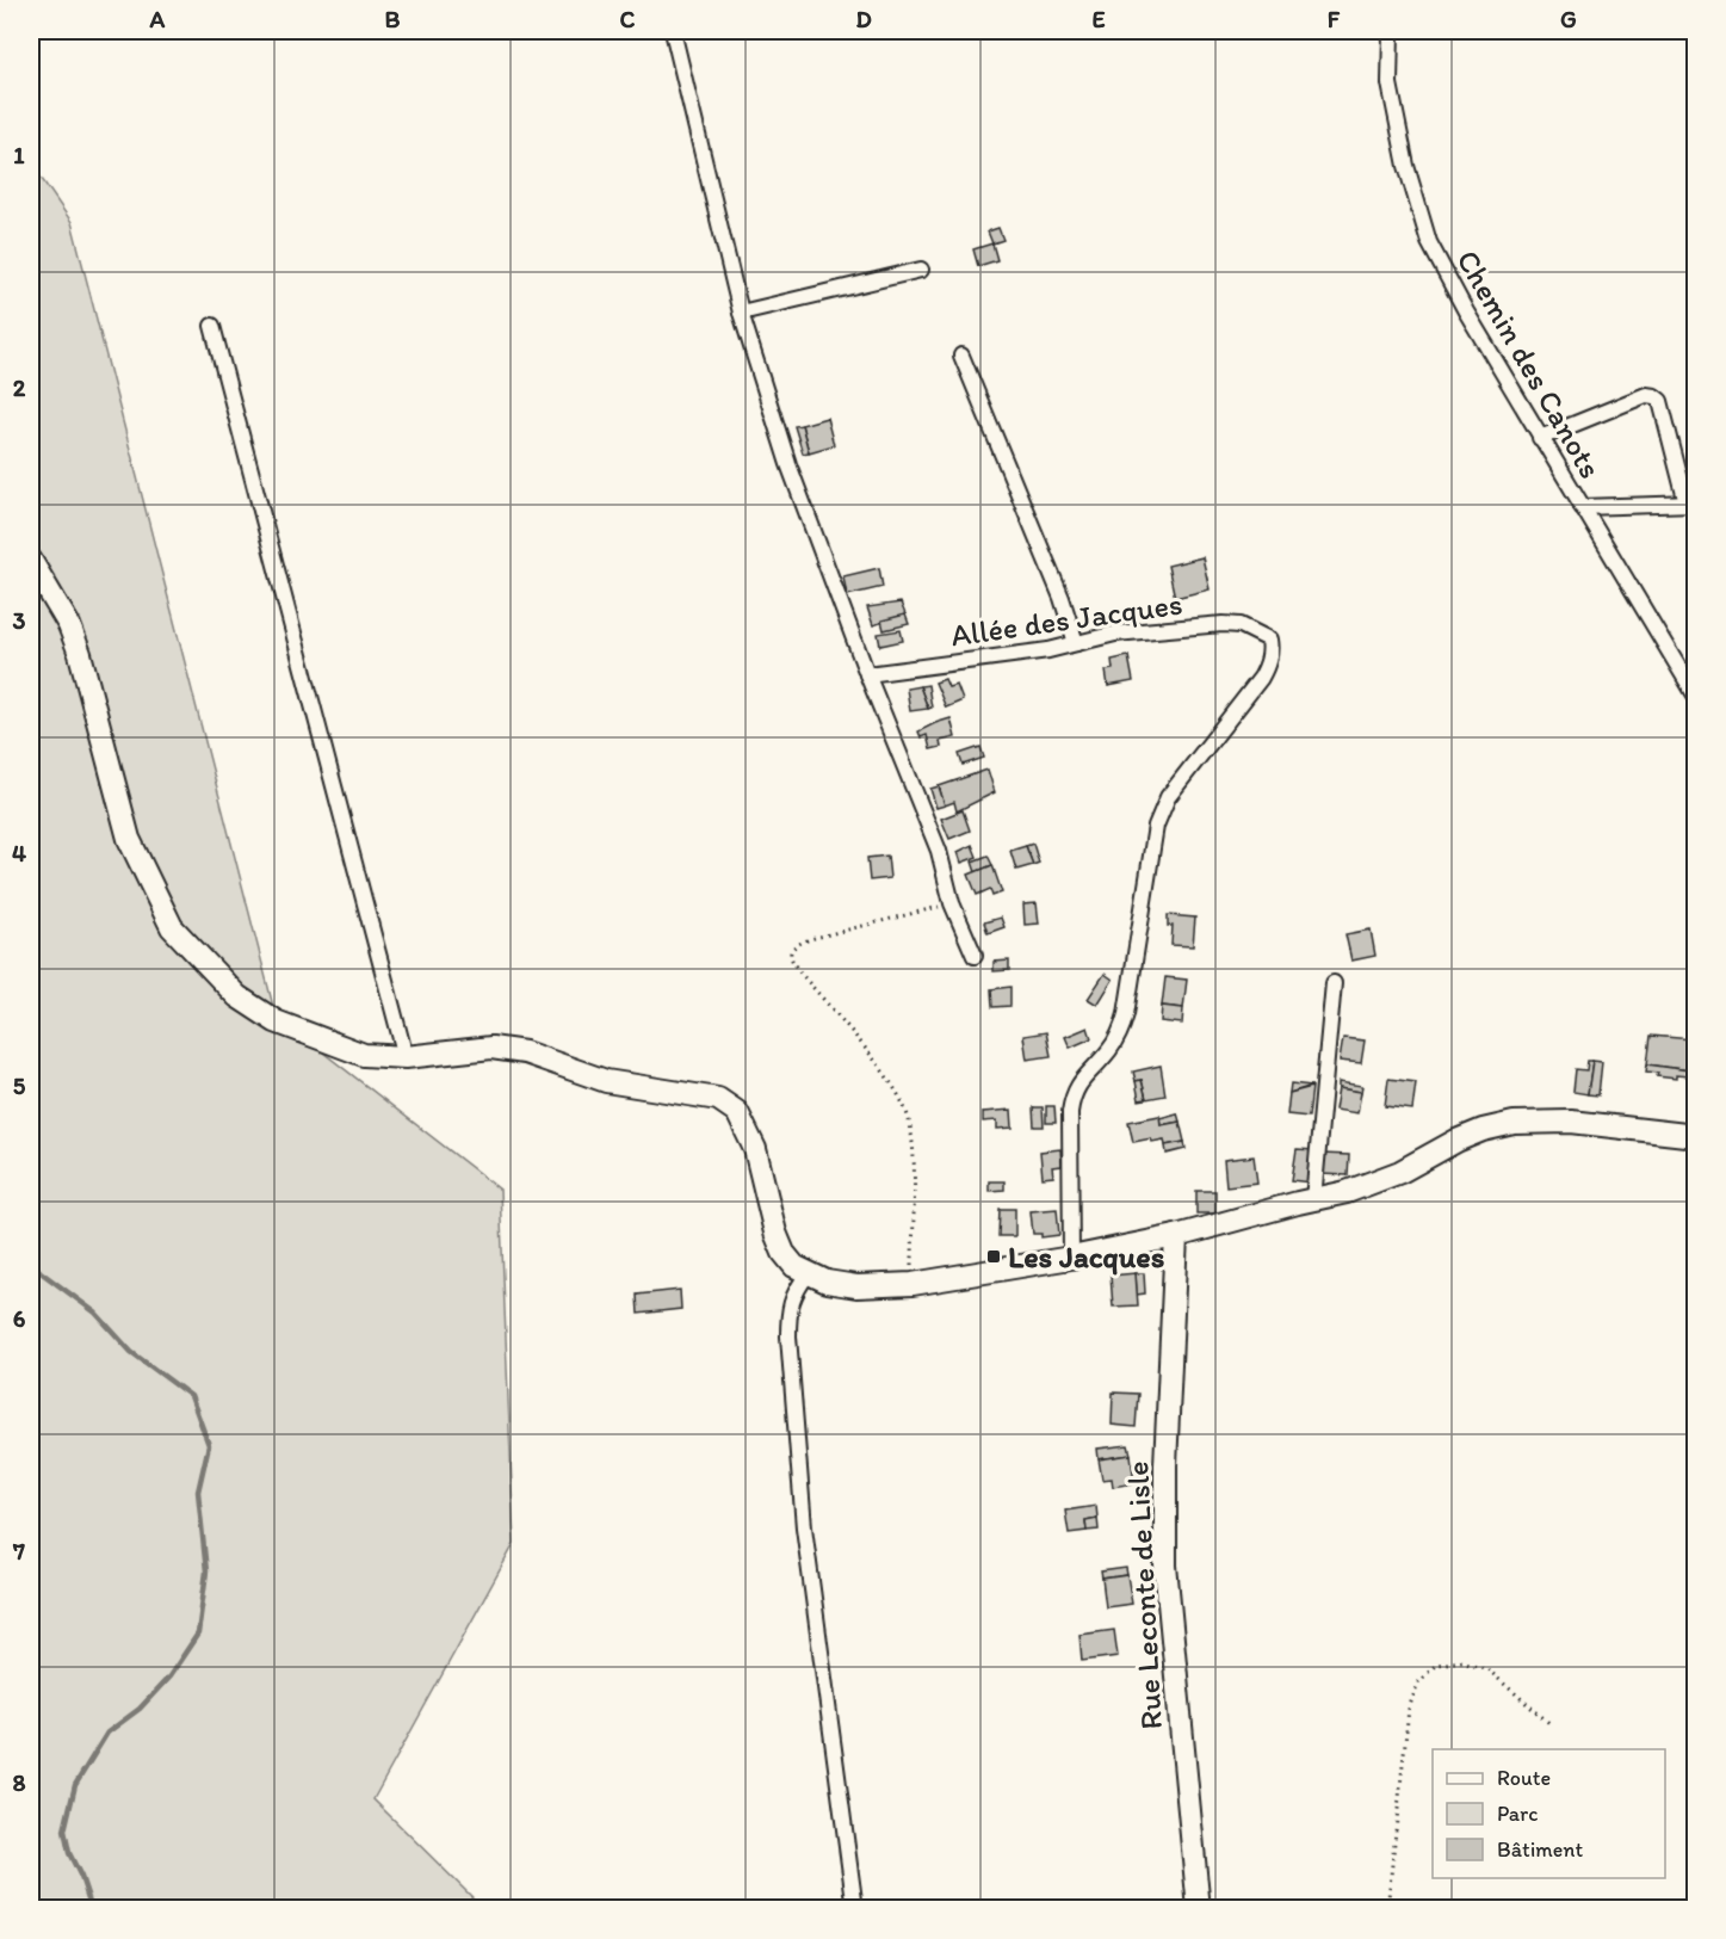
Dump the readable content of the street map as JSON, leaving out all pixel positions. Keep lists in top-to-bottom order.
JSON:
{
  "streets": {
    "main road": ["Rue Leconte de Lisle"],
    "street": ["Chemin des Canots", "Allée des Jacques"]
  },
  "places": {
    "transit": ["Les Jacques"]
  },
  "legend": ["Route", "Parc", "Bâtiment"],
  "grid": {
    "columns": [
      "A",
      "B",
      "C",
      "D",
      "E",
      "F",
      "G"
    ],
    "rows": [
      "1",
      "2",
      "3",
      "4",
      "5",
      "6",
      "7",
      "8"
    ]
  }
}
